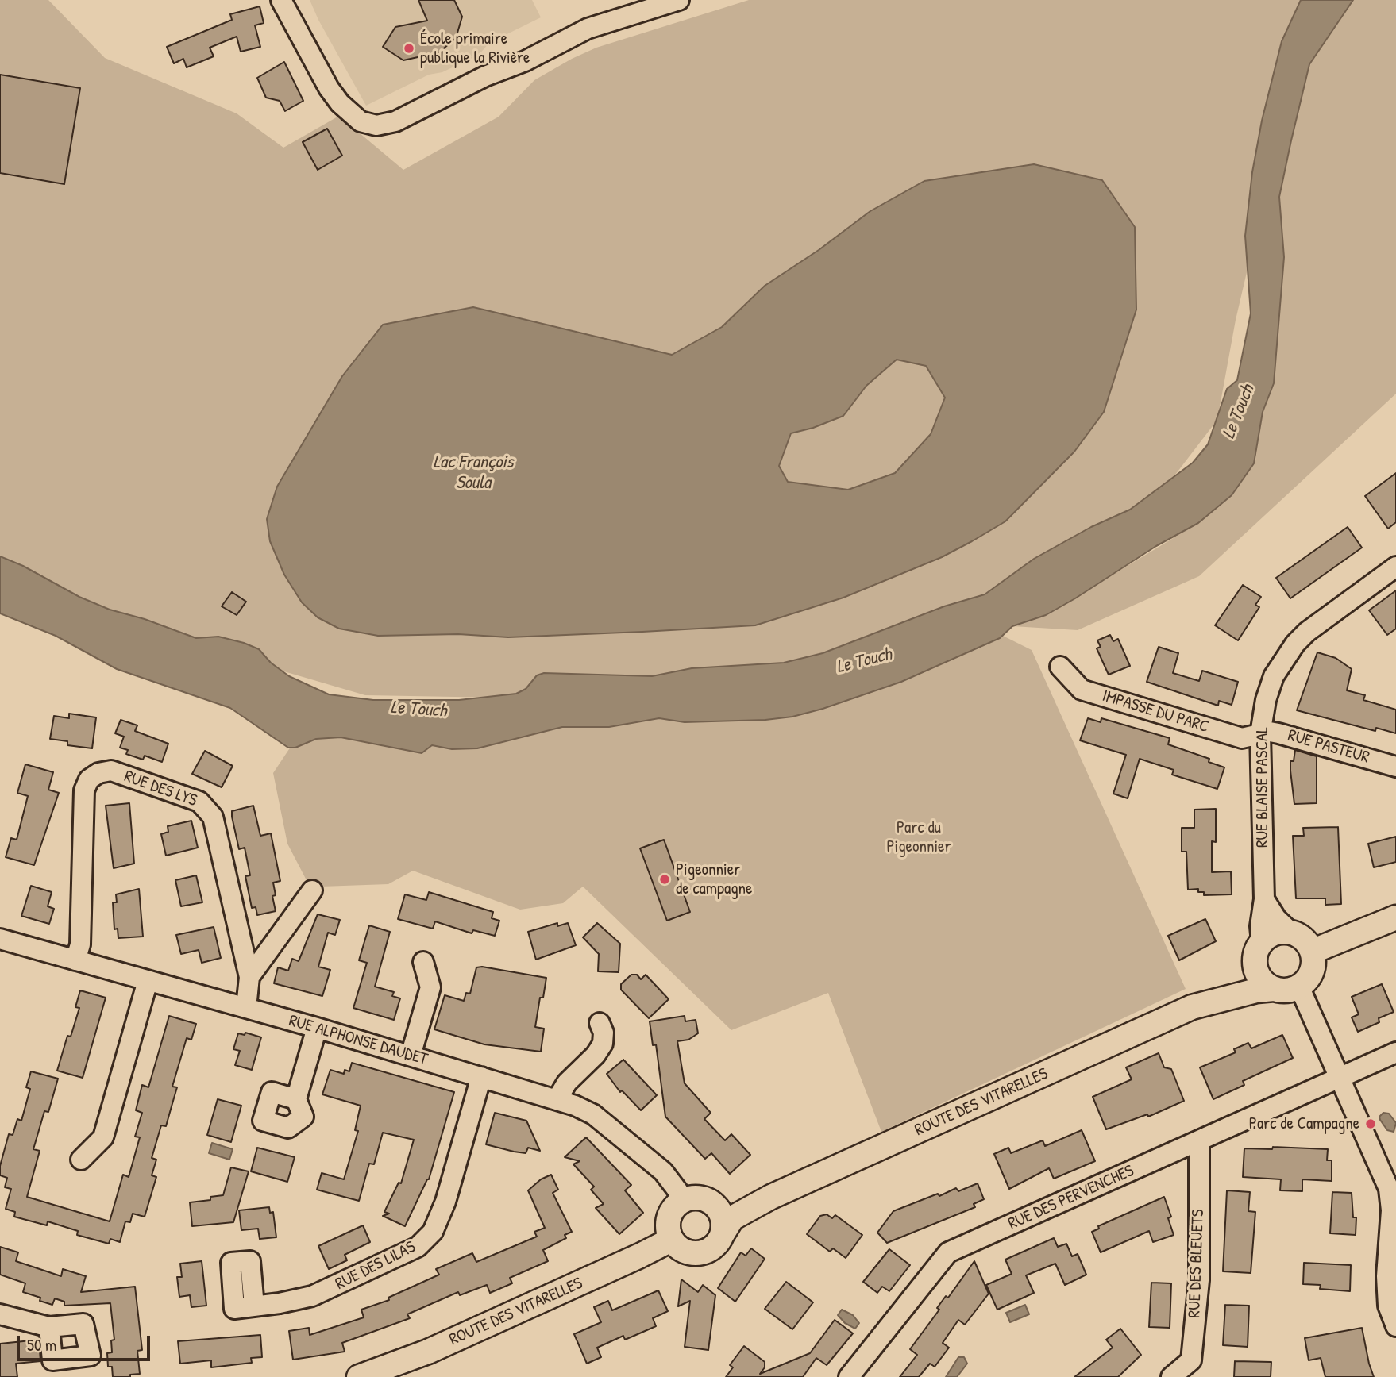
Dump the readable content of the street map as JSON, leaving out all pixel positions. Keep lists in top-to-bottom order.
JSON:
{
  "streets": {
    "main road": ["ROUTE DES VITARELLES"],
    "street": [
      "IMPASSE DU PARC",
      "RUE PASTEUR",
      "RUE BLAISE PASCAL",
      "RUE DES LYS",
      "RUE ALPHONSE DAUDET",
      "RUE DES PERVENCHES",
      "RUE DES BLEUETS",
      "RUE DES LILAS"
    ]
  },
  "crossings": [
    ["IMPASSE DU PARC", "RUE PASTEUR"],
    ["IMPASSE DU PARC", "RUE BLAISE PASCAL"],
    ["RUE PASTEUR", "RUE BLAISE PASCAL"],
    ["RUE BLAISE PASCAL", "ROUTE DES VITARELLES"],
    ["RUE DES LYS", "RUE ALPHONSE DAUDET"],
    ["RUE ALPHONSE DAUDET", "ROUTE DES VITARELLES"],
    ["RUE ALPHONSE DAUDET", "RUE DES LILAS"],
    ["RUE DES PERVENCHES", "RUE DES BLEUETS"]
  ],
  "water": ["Le Touch", "Lac François Soula"],
  "parks": ["Parc du Pigeonnier"],
  "places": ["École primaire publique la Rivière", "Pigeonnier de campagne", "Parc de Campagne"],
  "scale_bar": "50 m"
}
